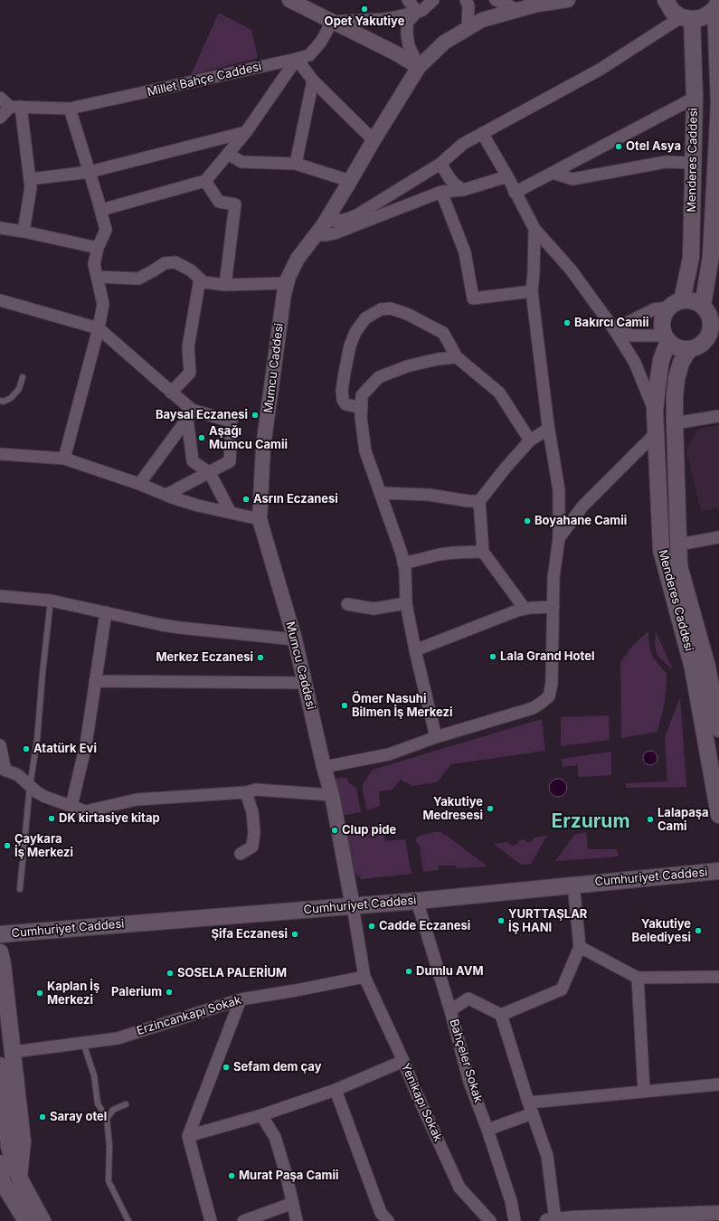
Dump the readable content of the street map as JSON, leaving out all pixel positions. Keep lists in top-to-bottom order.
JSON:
{
  "streets": {
    "main road": ["Menderes Caddesi", "Cumhuriyet Caddesi"],
    "street": [
      "Millet Bahçe Caddesi",
      "Mumcu Caddesi",
      "Erzincankapı Sokak",
      "Bahçeler Sokak",
      "Yenikapı Sokak"
    ]
  },
  "crossings": [
    ["Mumcu Caddesi", "Cumhuriyet Caddesi"],
    ["Mumcu Caddesi", "Yenikapı Sokak"],
    ["Cumhuriyet Caddesi", "Bahçeler Sokak"],
    ["Cumhuriyet Caddesi", "Yenikapı Sokak"],
    ["Erzincankapı Sokak", "Yenikapı Sokak"]
  ],
  "districts": ["Erzurum"],
  "places": [
    "Opet Yakutiye",
    "Otel Asya",
    "Bakırcı Camii",
    "Baysal Eczanesi",
    "Aşağı Mumcu Camii",
    "Asrın Eczanesi",
    "Boyahane Camii",
    "Lala Grand Hotel",
    "Merkez Eczanesi",
    "Ömer Nasuhi Bilmen İş Merkezi",
    "Atatürk Evi",
    "Yakutiye Medresesi",
    "DK kirtasiye kitap",
    "Lalapaşa Cami",
    "Clup pide",
    "Çaykara İş Merkezi",
    "YURTTAŞLAR İŞ HANI",
    "Cadde Eczanesi",
    "Yakutiye Belediyesi",
    "Şifa Eczanesi",
    "Dumlu AVM",
    "SOSELA PALERİUM",
    "Palerium",
    "Kaplan İş Merkezi",
    "Sefam dem çay",
    "Saray otel",
    "Murat Paşa Camii"
  ]
}
